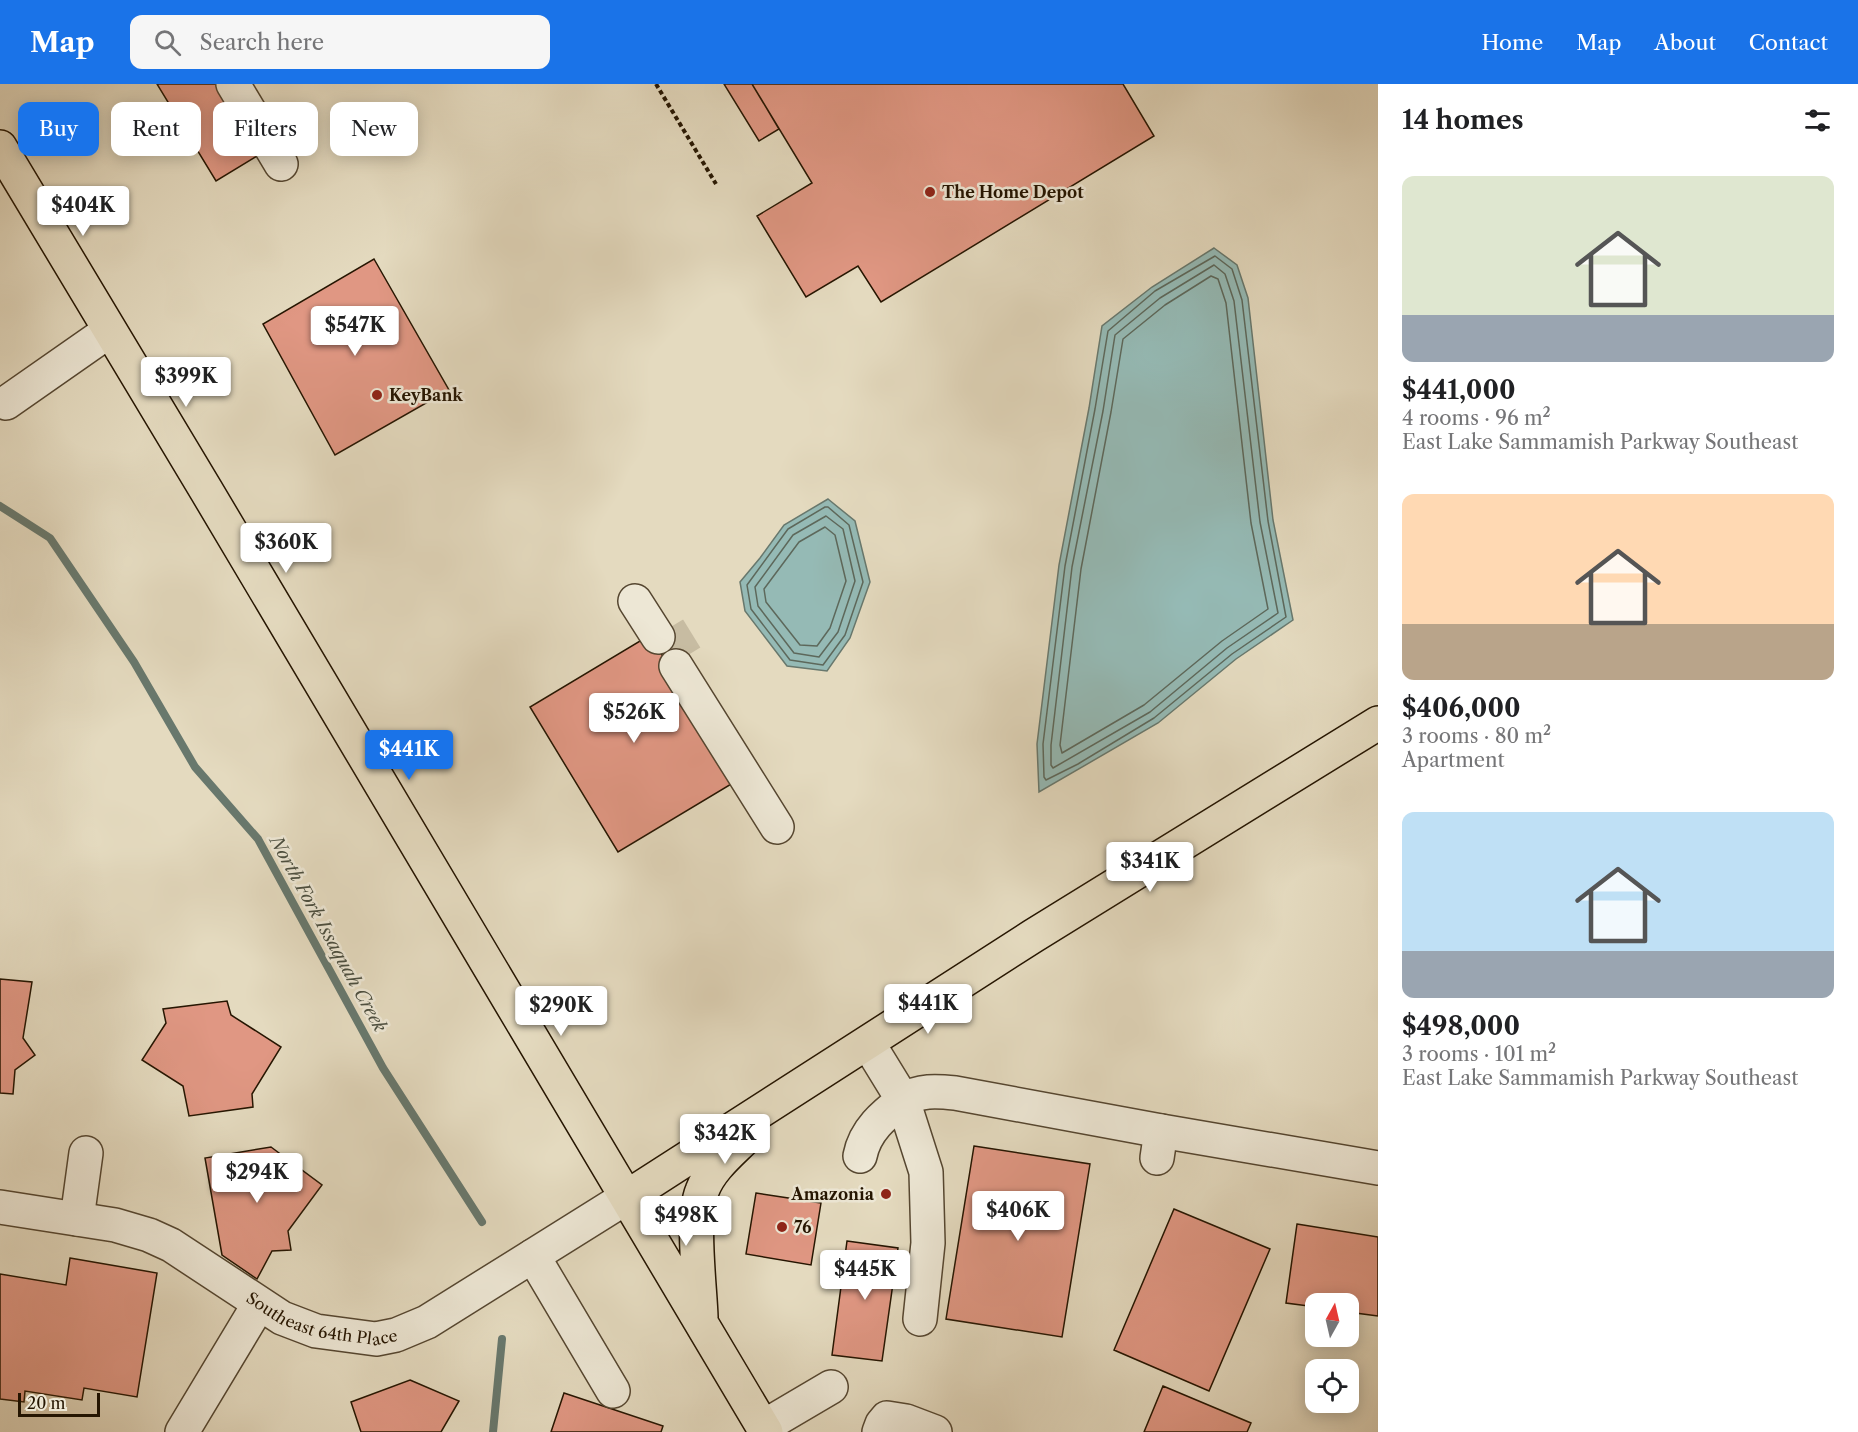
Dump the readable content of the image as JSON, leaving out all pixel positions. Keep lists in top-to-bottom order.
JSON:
{
  "streets": {
    "lane": ["Southeast 64th Place"]
  },
  "water": ["North Fork Issaquah Creek"],
  "places": [
    "The Home Depot",
    "KeyBank",
    "Amazonia",
    "76"
  ],
  "scale_bar": "20 m",
  "north": "top",
  "page": {
    "header": "Map",
    "search": "Search here",
    "nav": [
      "Home",
      "Map",
      "About",
      "Contact"
    ],
    "heading": "14 homes",
    "chip": [
      "Buy",
      "Rent",
      "Filters",
      "New"
    ],
    "list": [
      {
        "name": "$441,000",
        "note": "4 rooms · 96 m² · East Lake Sammamish Parkway Southeast"
      },
      {
        "name": "$406,000",
        "note": "3 rooms · 80 m² · Apartment"
      },
      {
        "name": "$498,000",
        "note": "3 rooms · 101 m² · East Lake Sammamish Parkway Southeast"
      }
    ],
    "price": [
      "$404K",
      "$547K",
      "$399K",
      "$360K",
      "$526K",
      "$441K",
      "$341K",
      "$441K",
      "$290K",
      "$342K",
      "$294K",
      "$406K",
      "$498K",
      "$445K"
    ],
    "scale": "20 m"
  }
}
